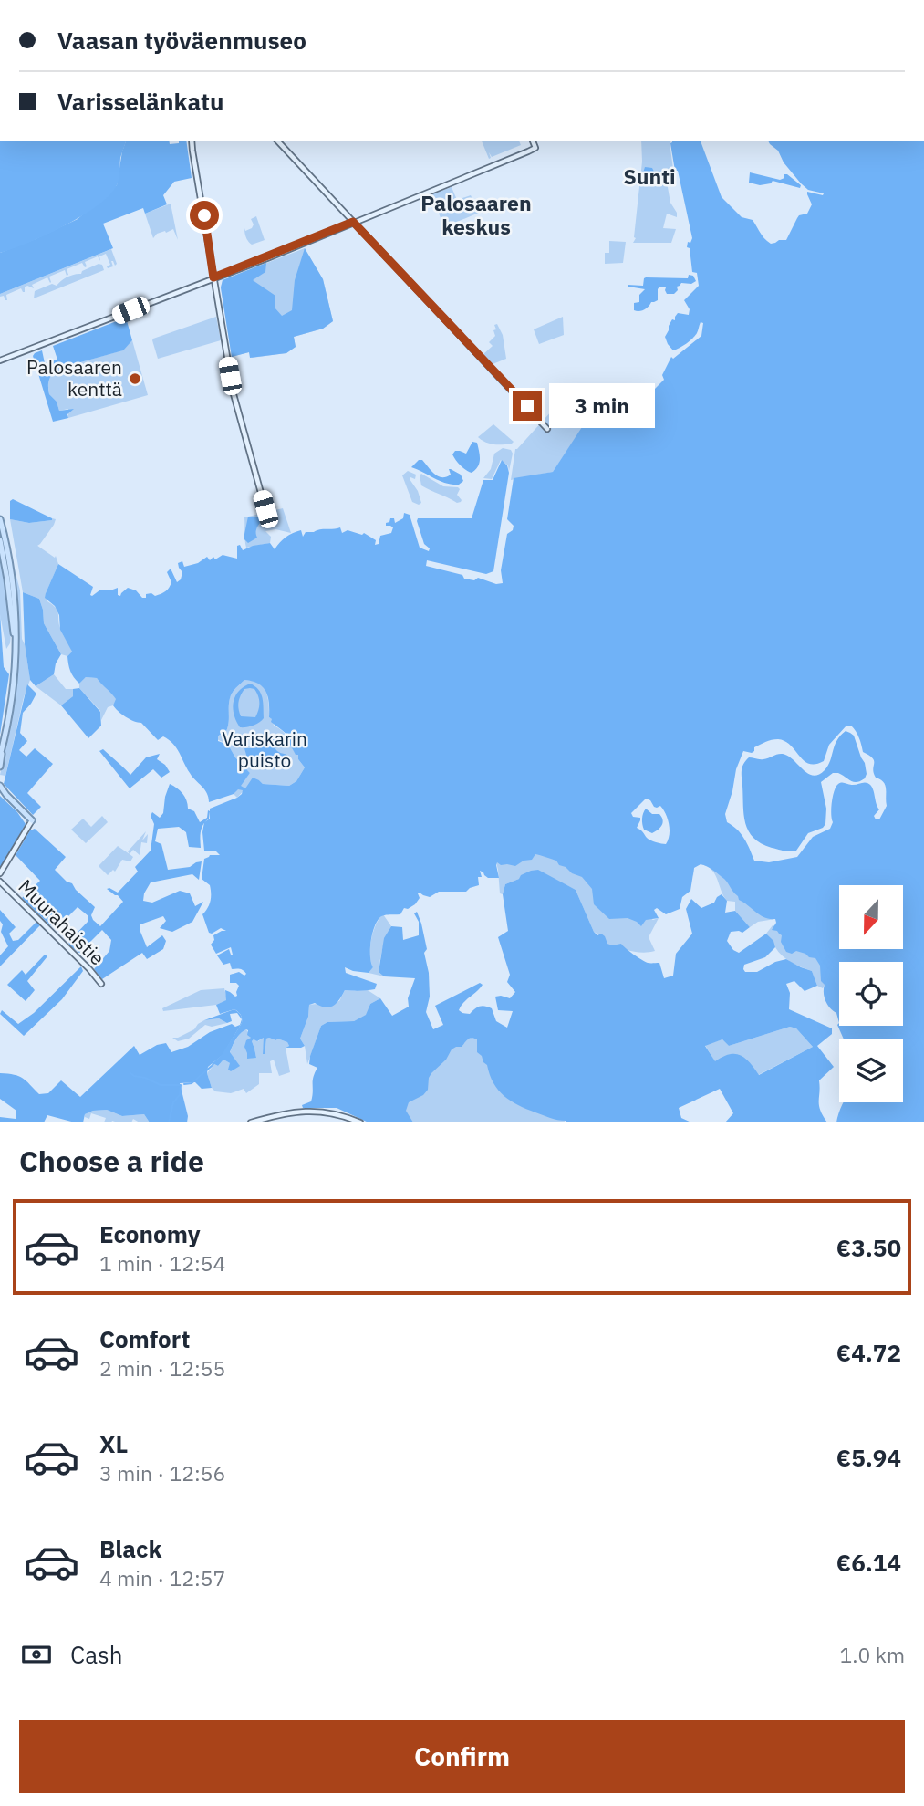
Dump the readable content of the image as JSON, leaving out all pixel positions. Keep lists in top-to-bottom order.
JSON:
{
  "streets": {
    "street": ["Muurahaistie"]
  },
  "districts": ["Sunti", "Palosaaren keskus"],
  "parks": ["Variskarin puisto"],
  "places": ["Palosaaren kenttä"],
  "north": "bottom",
  "page": {
    "banner": ["Vaasan työväenmuseo", "Varisselänkatu"],
    "bubble": "3 min",
    "heading": "Choose a ride",
    "list": [
      {
        "name": "Economy",
        "note": "1 min · 12:54",
        "value": "€3.50"
      },
      {
        "name": "Comfort",
        "note": "2 min · 12:55",
        "value": "€4.72"
      },
      {
        "name": "XL",
        "note": "3 min · 12:56",
        "value": "€5.94"
      },
      {
        "name": "Black",
        "note": "4 min · 12:57",
        "value": "€6.14"
      }
    ],
    "pay": ["Cash", "1.0 km"],
    "buttons": "Confirm"
  }
}
